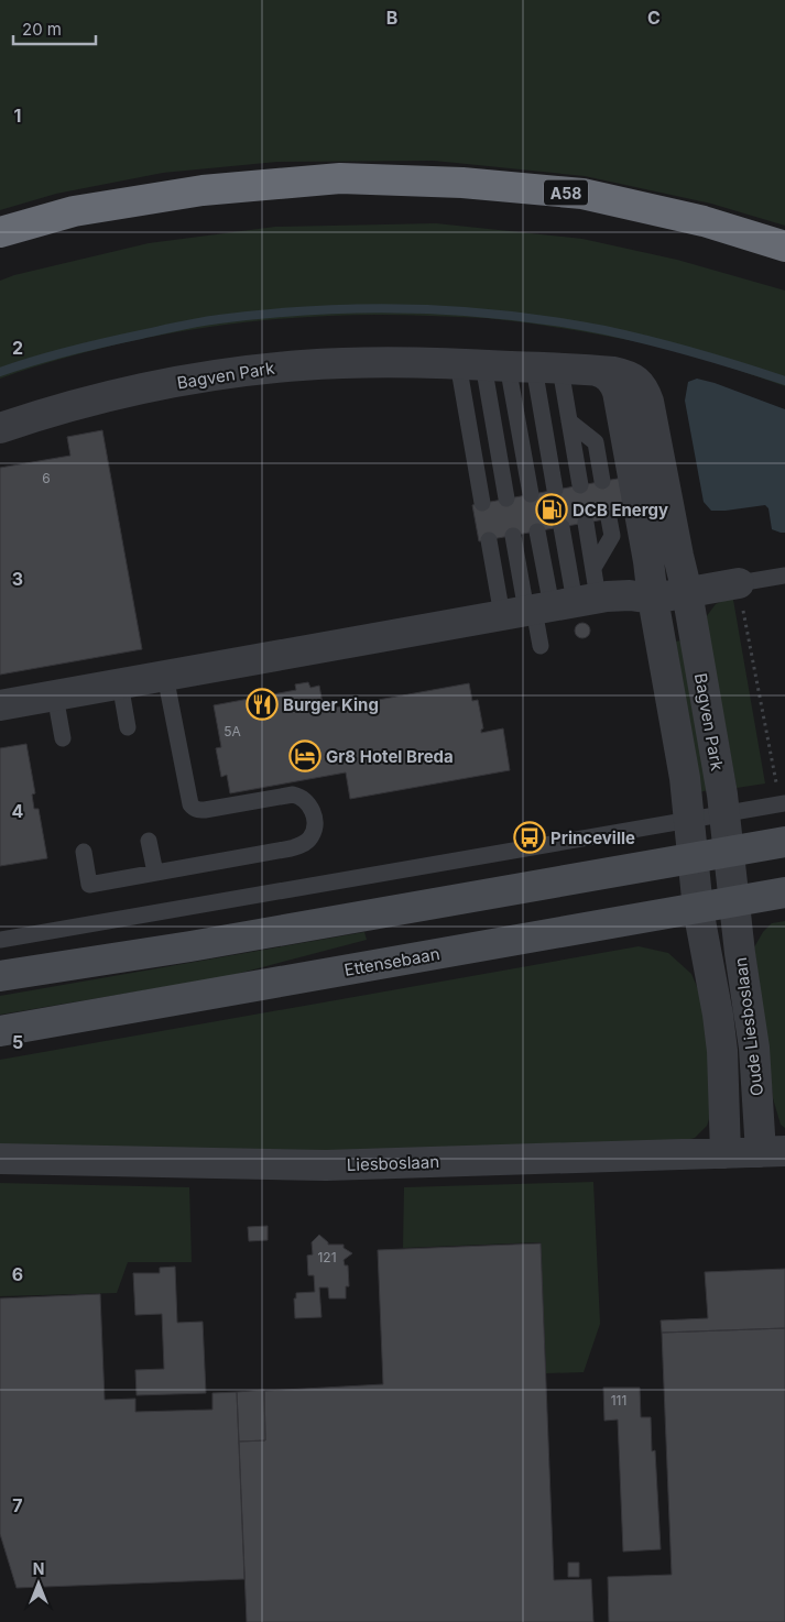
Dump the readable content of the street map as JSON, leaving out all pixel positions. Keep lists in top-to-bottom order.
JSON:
{
  "streets": {
    "highway": ["A58"],
    "main road": ["Ettensebaan"],
    "street": ["Bagven Park", "Oude Liesboslaan", "Liesboslaan"]
  },
  "crossings": [
    ["Bagven Park", "Oude Liesboslaan"],
    ["Ettensebaan", "Oude Liesboslaan"],
    ["Oude Liesboslaan", "Liesboslaan"]
  ],
  "places": {
    "fuel station": ["DCB Energy"],
    "restaurant": ["Burger King"],
    "hotel": ["Gr8 Hotel Breda"],
    "bus stop": ["Princeville"]
  },
  "house_numbers": [
    "6",
    "5A",
    "121",
    "111"
  ],
  "scale_bar": "20 m",
  "north": "top",
  "grid": {
    "columns": ["B", "C"],
    "rows": [
      "1",
      "2",
      "3",
      "4",
      "5",
      "6",
      "7"
    ]
  }
}
